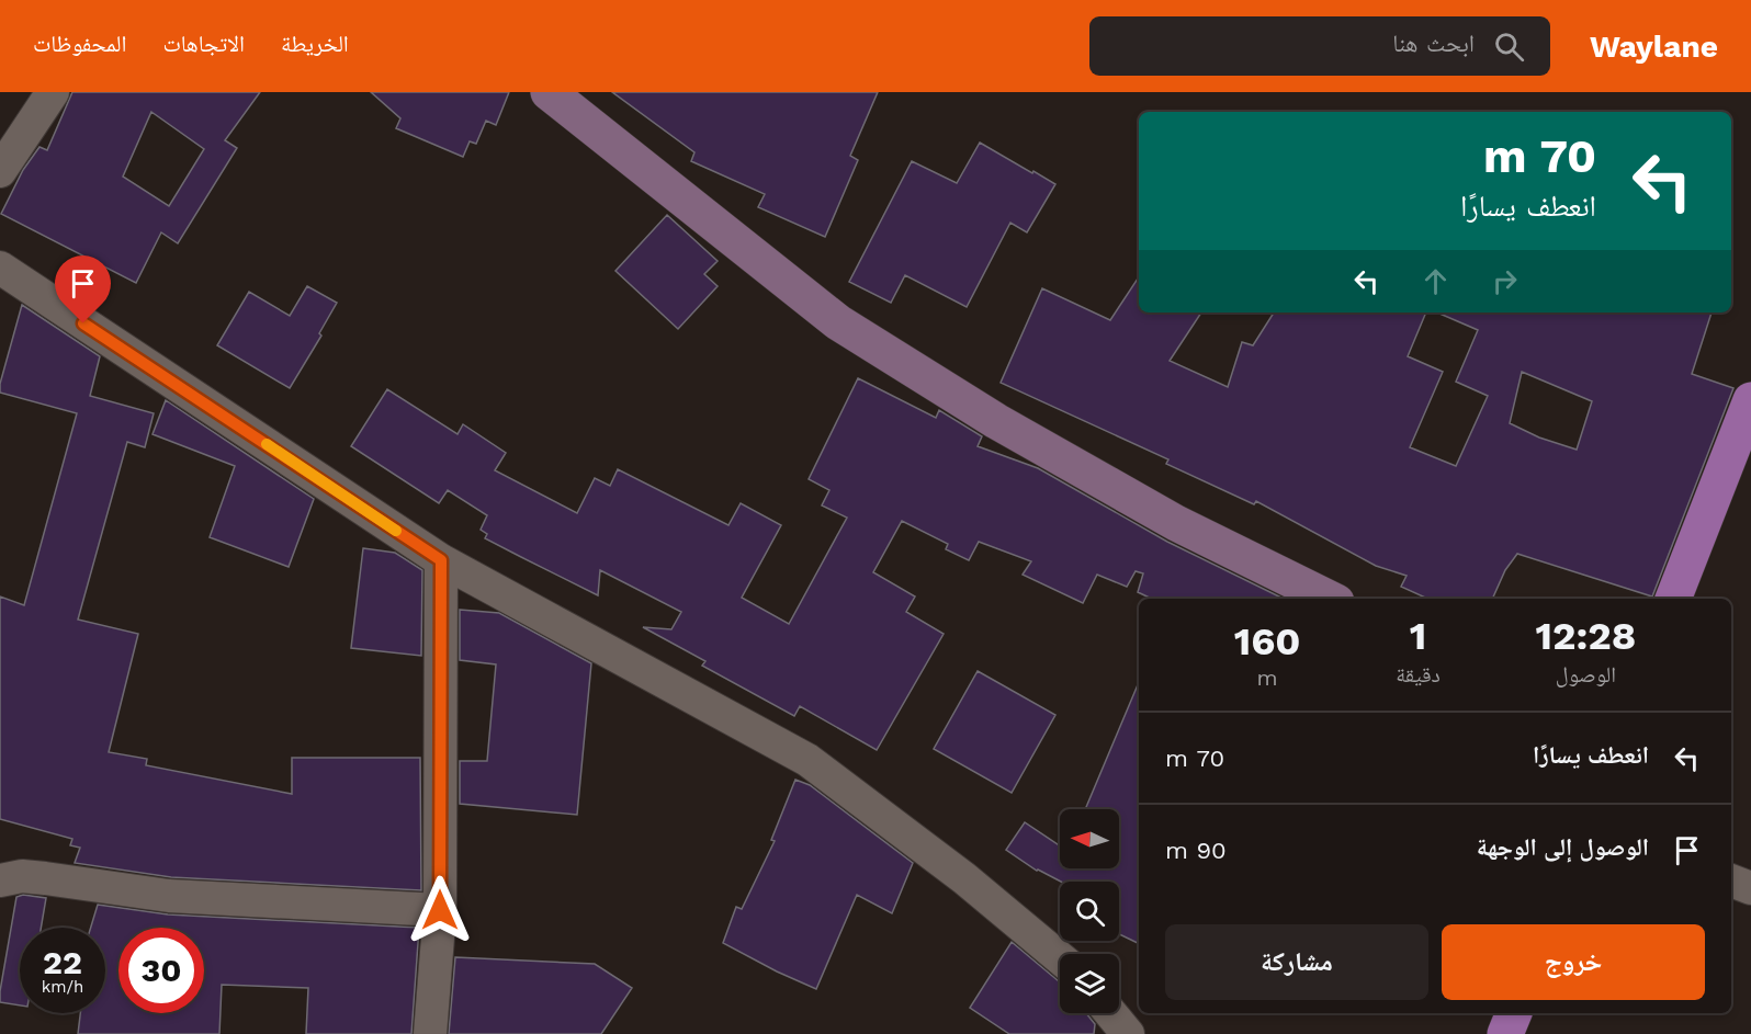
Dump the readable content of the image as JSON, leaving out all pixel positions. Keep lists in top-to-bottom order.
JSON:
{
  "north": "left",
  "page": {
    "header": "Waylane",
    "search": "ابحث هنا",
    "nav": ["الخريطة", "الاتجاهات", "المحفوظات"],
    "turn": ["70 m", "انعطف يسارًا"],
    "eta": [
      "12:28",
      "الوصول",
      "1",
      "دقيقة",
      "160",
      "m"
    ],
    "list": [
      {
        "name": "انعطف يسارًا",
        "value": "70 m"
      },
      {
        "name": "الوصول إلى الوجهة",
        "value": "90 m"
      }
    ],
    "buttons": ["خروج", "مشاركة"],
    "speed": "22 km/h",
    "limit": "30"
  }
}
